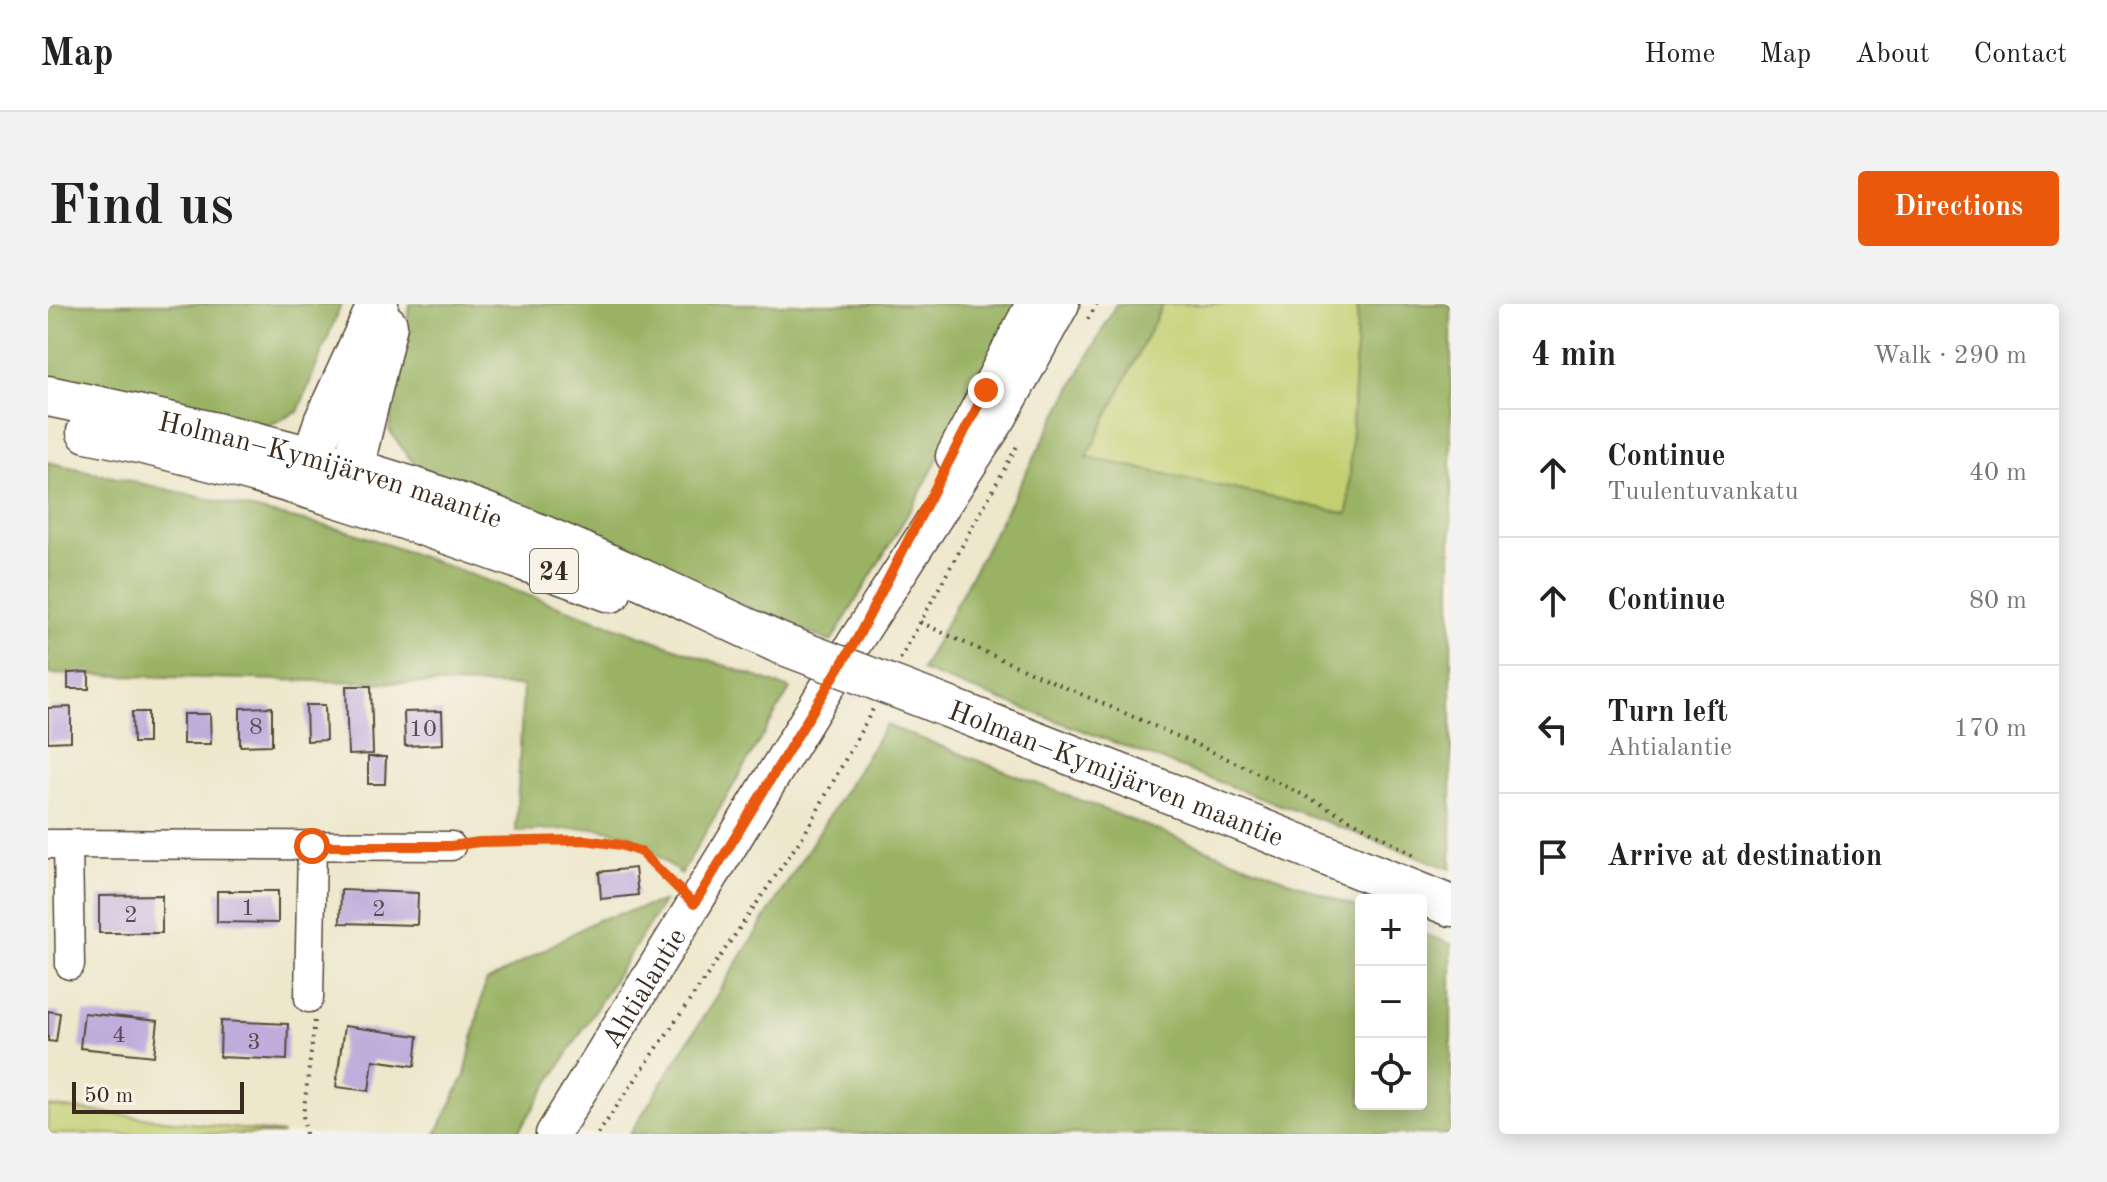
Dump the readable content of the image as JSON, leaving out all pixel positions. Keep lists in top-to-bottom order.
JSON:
{
  "streets": {
    "highway": ["Holman–Kymijärven maantie", "24"],
    "main road": ["Ahtialantie"]
  },
  "house_numbers": [
    "8",
    "10",
    "1",
    "2",
    "2",
    "4",
    "3"
  ],
  "scale_bar": "50 m",
  "page": {
    "header": "Map",
    "nav": [
      "Home",
      "Map",
      "About",
      "Contact"
    ],
    "buttons": "Directions",
    "title": "Find us",
    "heading": ["4 min", "Walk · 290 m"],
    "list": [
      ["Continue", "Tuulentuvankatu", "40 m"],
      ["Continue", "80 m"],
      ["Turn left", "Ahtialantie", "170 m"],
      "Arrive at destination"
    ],
    "map_buttons": ["+", "−"],
    "scale": "50 m"
  }
}
